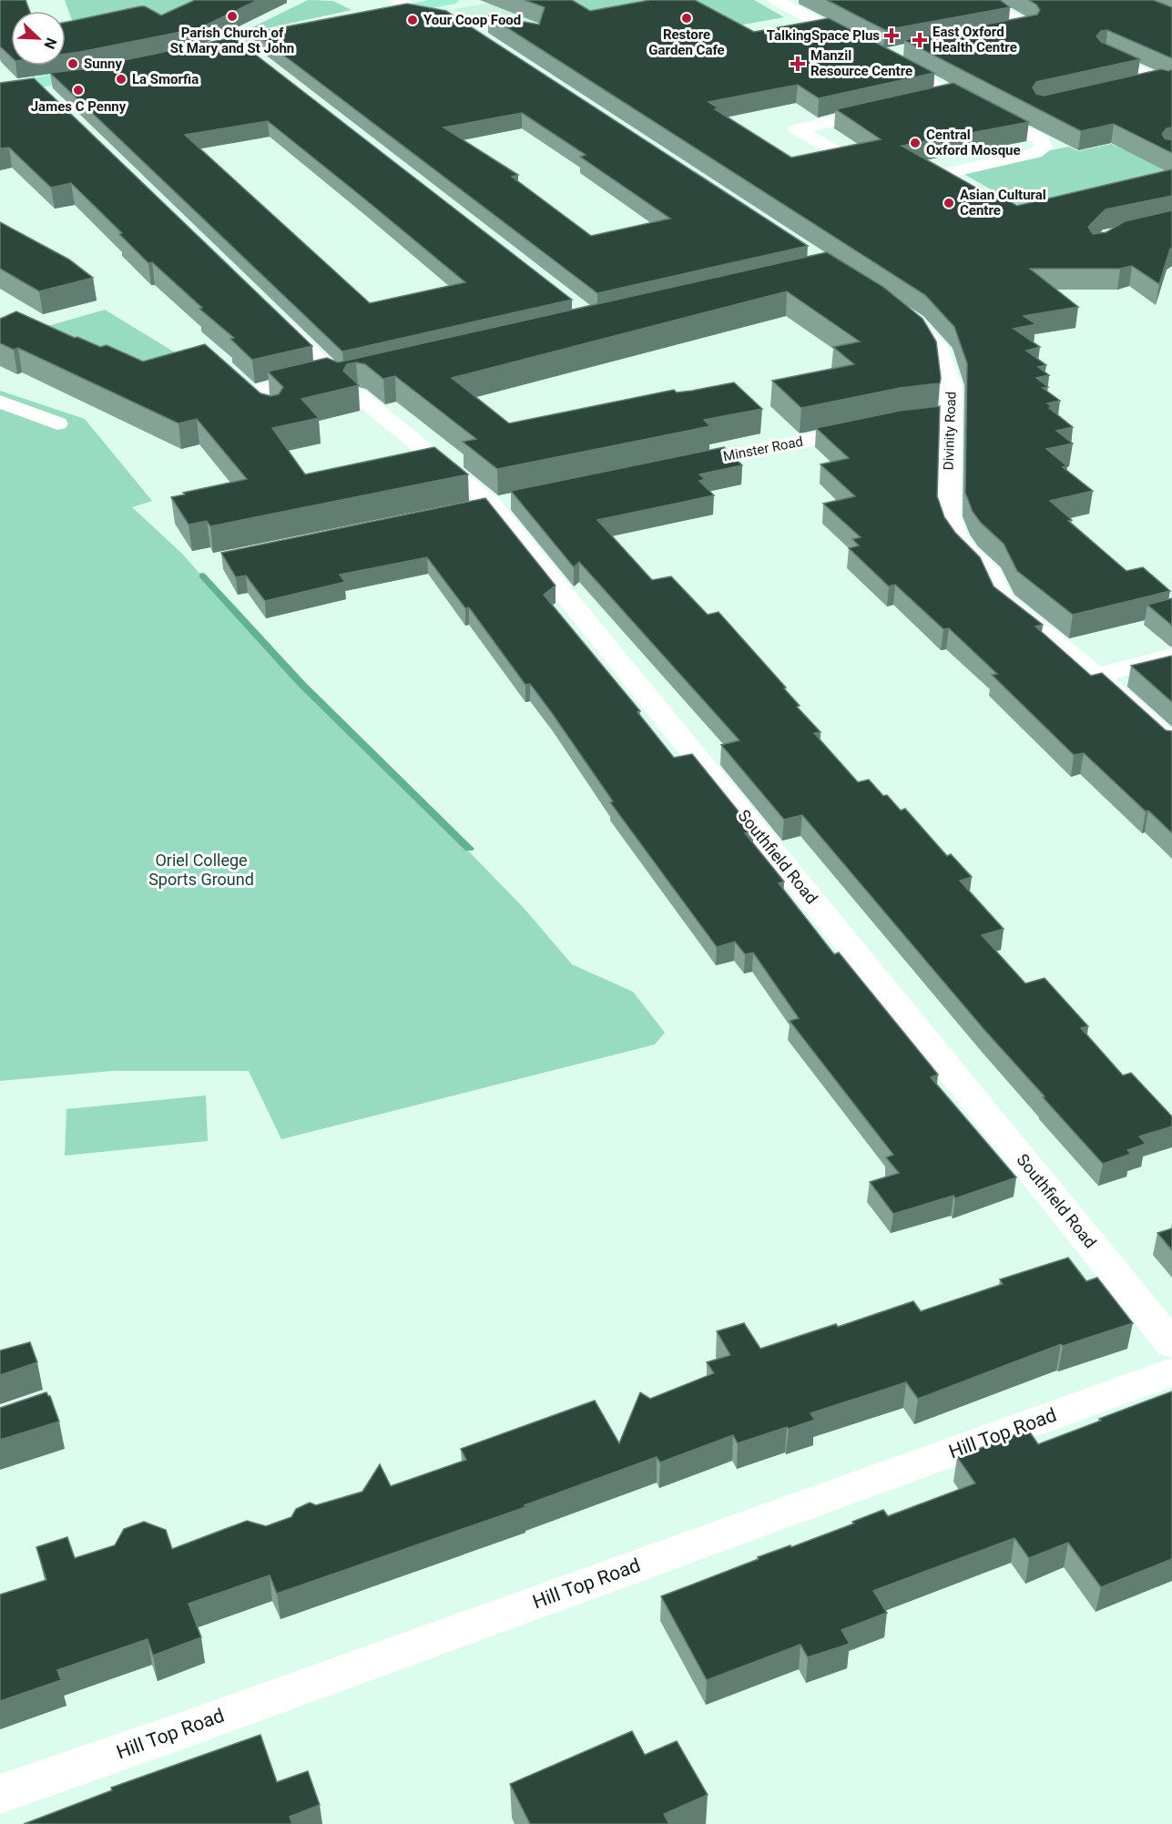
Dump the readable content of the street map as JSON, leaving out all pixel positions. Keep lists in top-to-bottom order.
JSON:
{
  "streets": {
    "street": [
      "Divinity Road",
      "Minster Road",
      "Southfield Road",
      "Hill Top Road"
    ]
  },
  "parks": ["Oriel College Sports Ground"],
  "places": {
    "other": [
      "Parish Church of St Mary and St John",
      "Restore Garden Cafe",
      "Your Coop Food",
      "Sunny",
      "La Smorfia",
      "James C Penny",
      "Central Oxford Mosque",
      "Asian Cultural Centre"
    ],
    "health": ["TalkingSpace Plus", "East Oxford Health Centre", "Manzil Resource Centre"]
  },
  "north": "bottom right"
}
